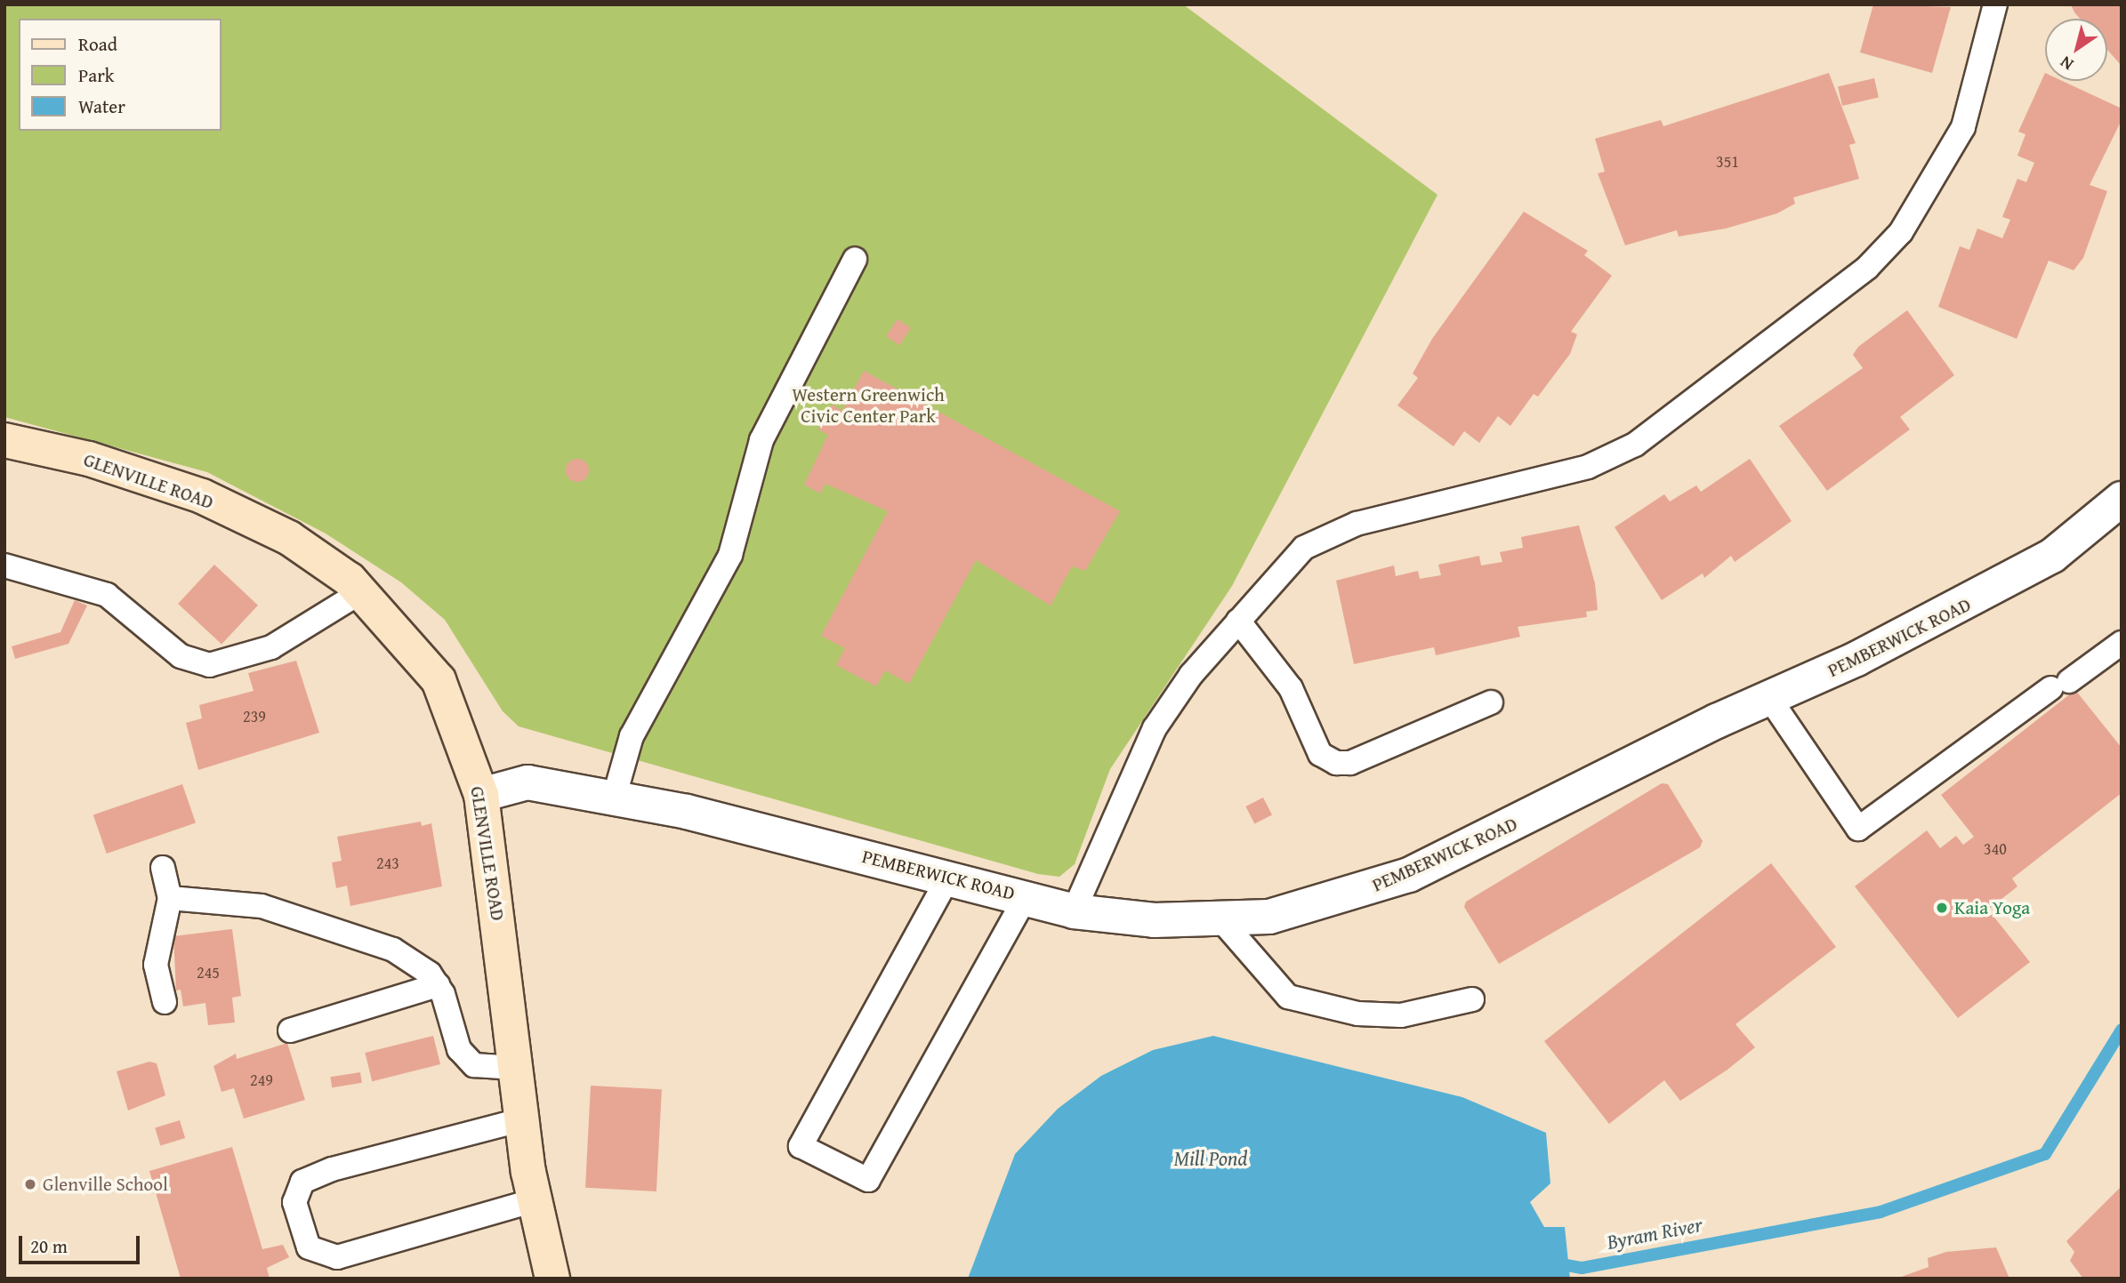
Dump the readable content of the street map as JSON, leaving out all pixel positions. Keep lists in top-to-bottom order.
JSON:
{
  "streets": {
    "main road": ["GLENVILLE ROAD"],
    "street": ["PEMBERWICK ROAD"]
  },
  "crossings": [
    ["GLENVILLE ROAD", "PEMBERWICK ROAD"]
  ],
  "water": ["Mill Pond", "Byram River"],
  "parks": ["Western Greenwich Civic Center Park"],
  "places": ["Kaia Yoga", "Glenville School"],
  "house_numbers": [
    "351",
    "239",
    "340",
    "243",
    "245",
    "249"
  ],
  "legend": ["Road", "Park", "Water"],
  "scale_bar": "20 m",
  "north": "bottom left"
}
